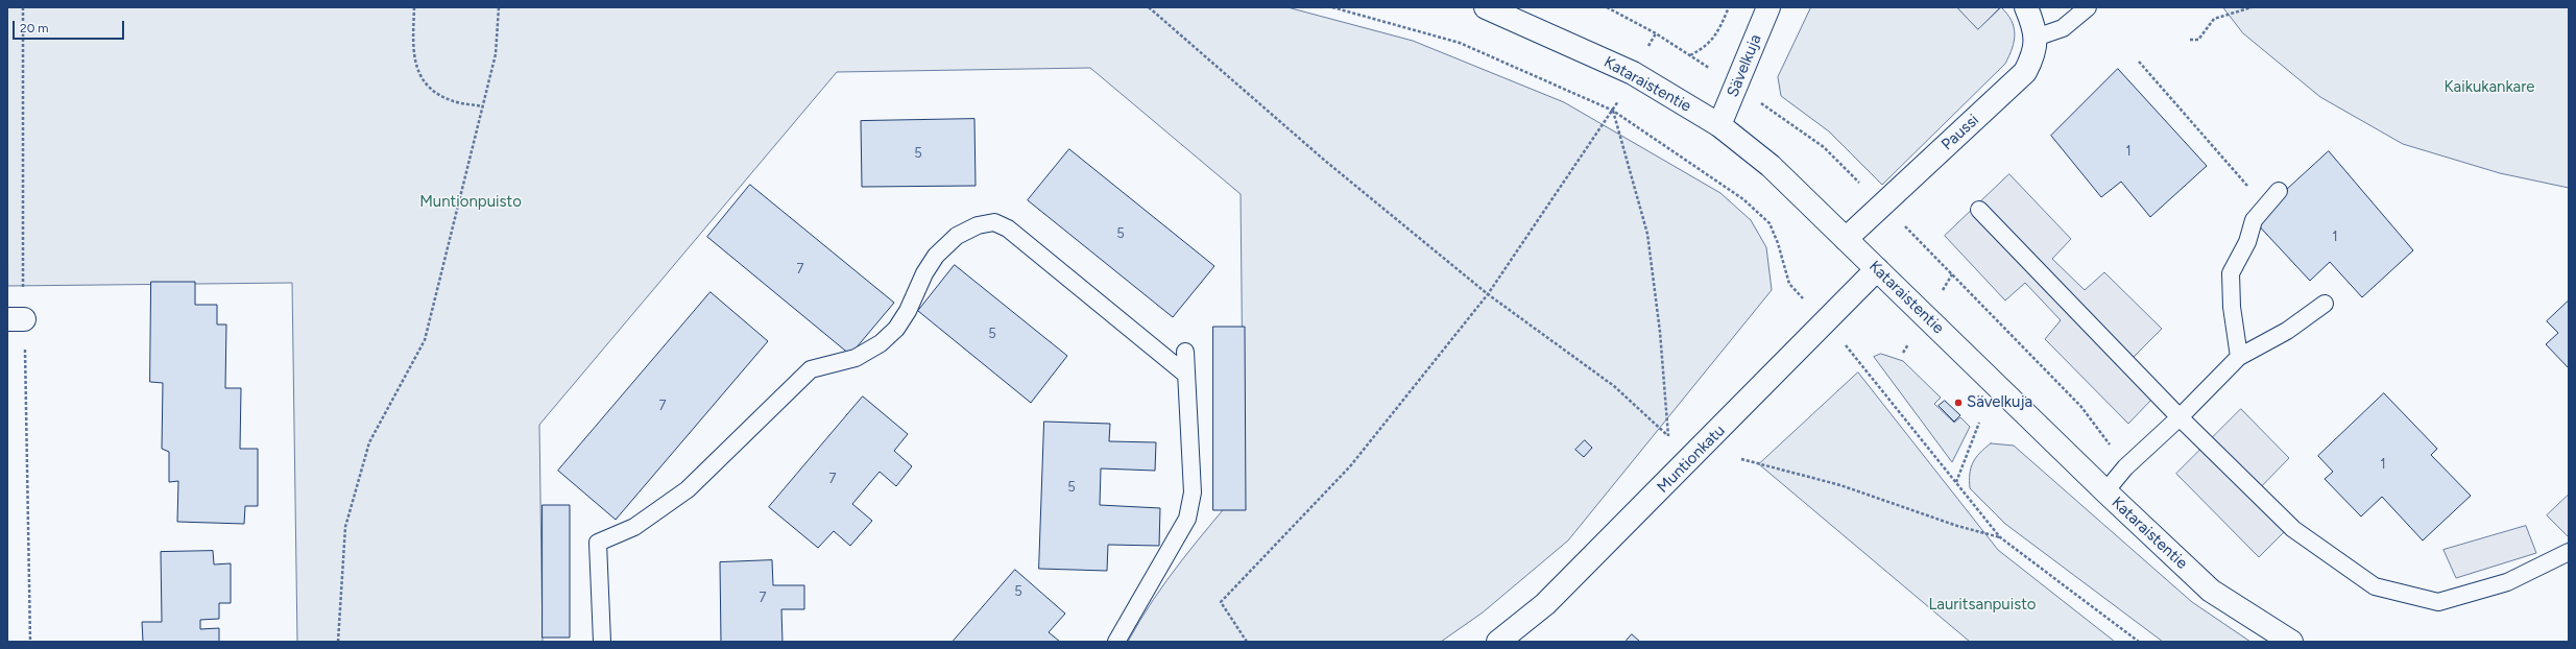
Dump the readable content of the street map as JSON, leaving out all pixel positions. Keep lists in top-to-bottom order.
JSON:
{
  "streets": {
    "street": [
      "Sävelkuja",
      "Kataraistentie",
      "Paussi",
      "Muntionkatu"
    ]
  },
  "crossings": [
    ["Sävelkuja", "Kataraistentie"],
    ["Kataraistentie", "Paussi"],
    ["Kataraistentie", "Muntionkatu"]
  ],
  "parks": ["Kaikukankare", "Muntionpuisto", "Lauritsanpuisto"],
  "places": ["Sävelkuja"],
  "house_numbers": [
    "1",
    "5",
    "5",
    "1",
    "7",
    "5",
    "7",
    "1",
    "7",
    "5",
    "5",
    "7"
  ],
  "scale_bar": "20 m"
}
